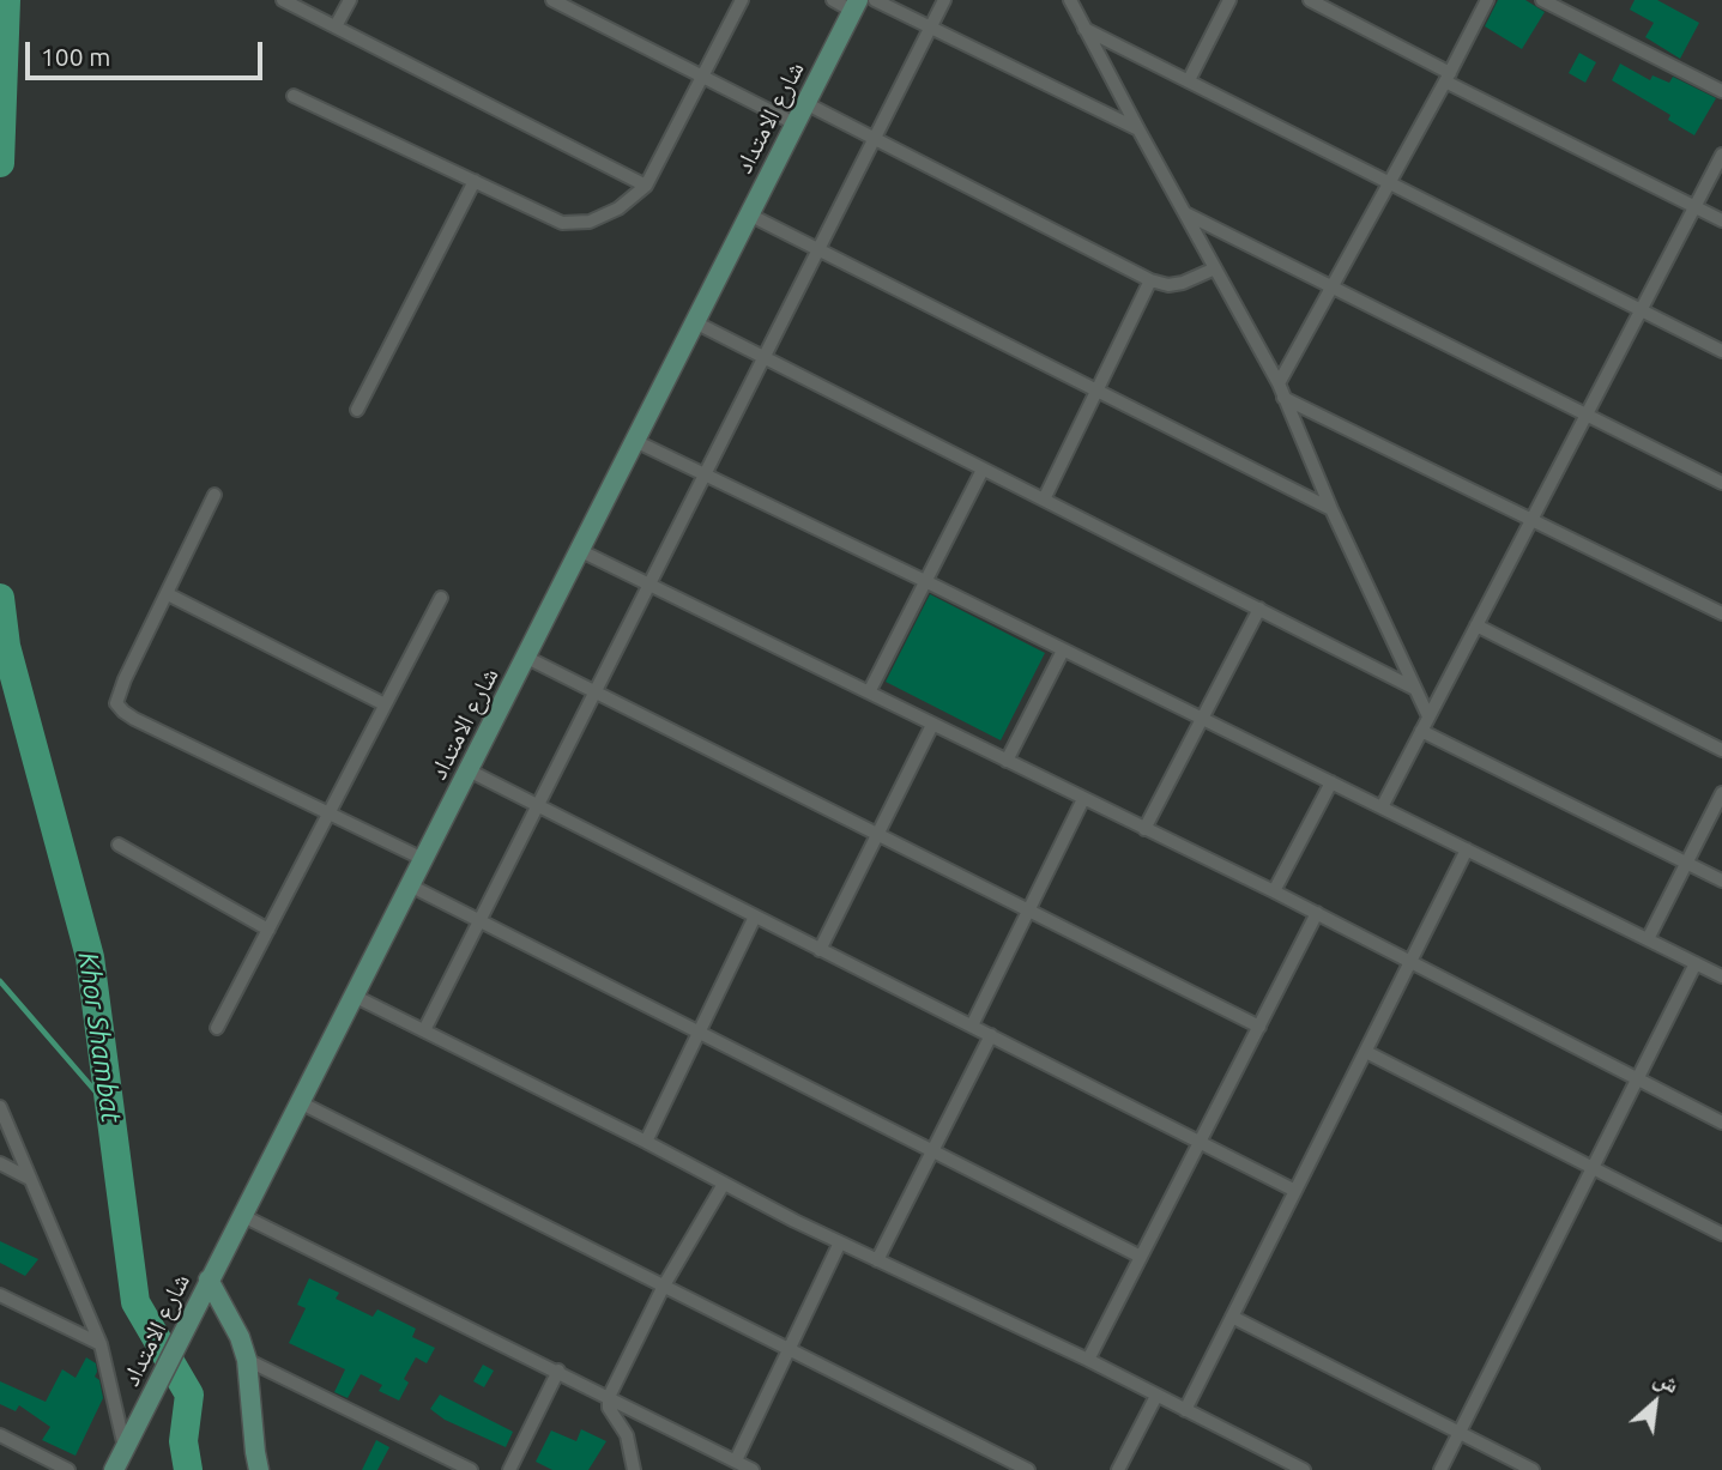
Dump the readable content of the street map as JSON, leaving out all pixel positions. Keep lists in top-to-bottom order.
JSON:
{
  "streets": {
    "street": ["شارع الامتداد"]
  },
  "water": ["Khor Shambat"],
  "scale_bar": "100 m",
  "north": "top right"
}
